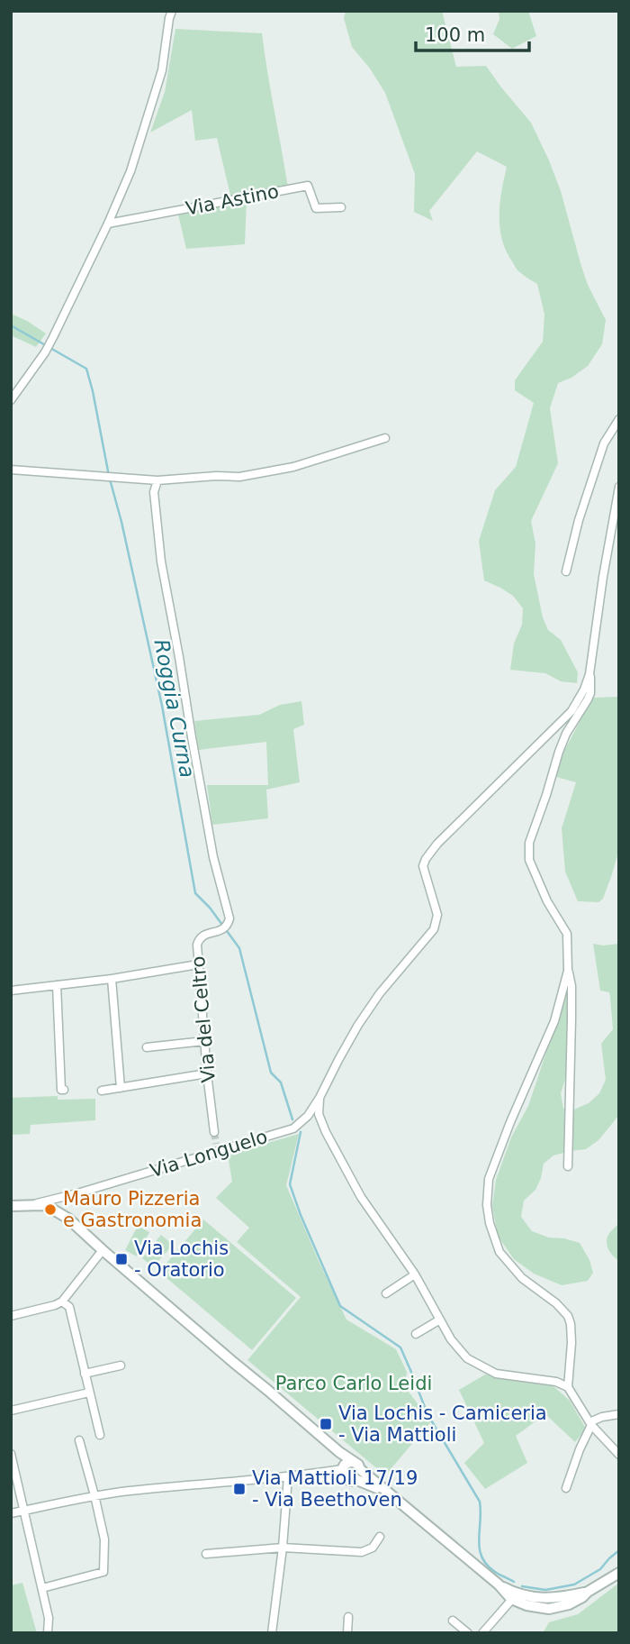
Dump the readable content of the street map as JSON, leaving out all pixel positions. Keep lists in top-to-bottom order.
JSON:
{
  "streets": {
    "street": ["Via Astino", "Via del Celtro", "Via Longuelo"]
  },
  "water": ["Roggia Curna"],
  "parks": ["Parco Carlo Leidi"],
  "places": {
    "other": ["Mauro Pizzeria e Gastronomia"],
    "transit": ["Via Lochis - Oratorio", "Via Lochis - Camiceria - Via Mattioli", "Via Mattioli 17/19 - Via Beethoven"]
  },
  "scale_bar": "100 m"
}
